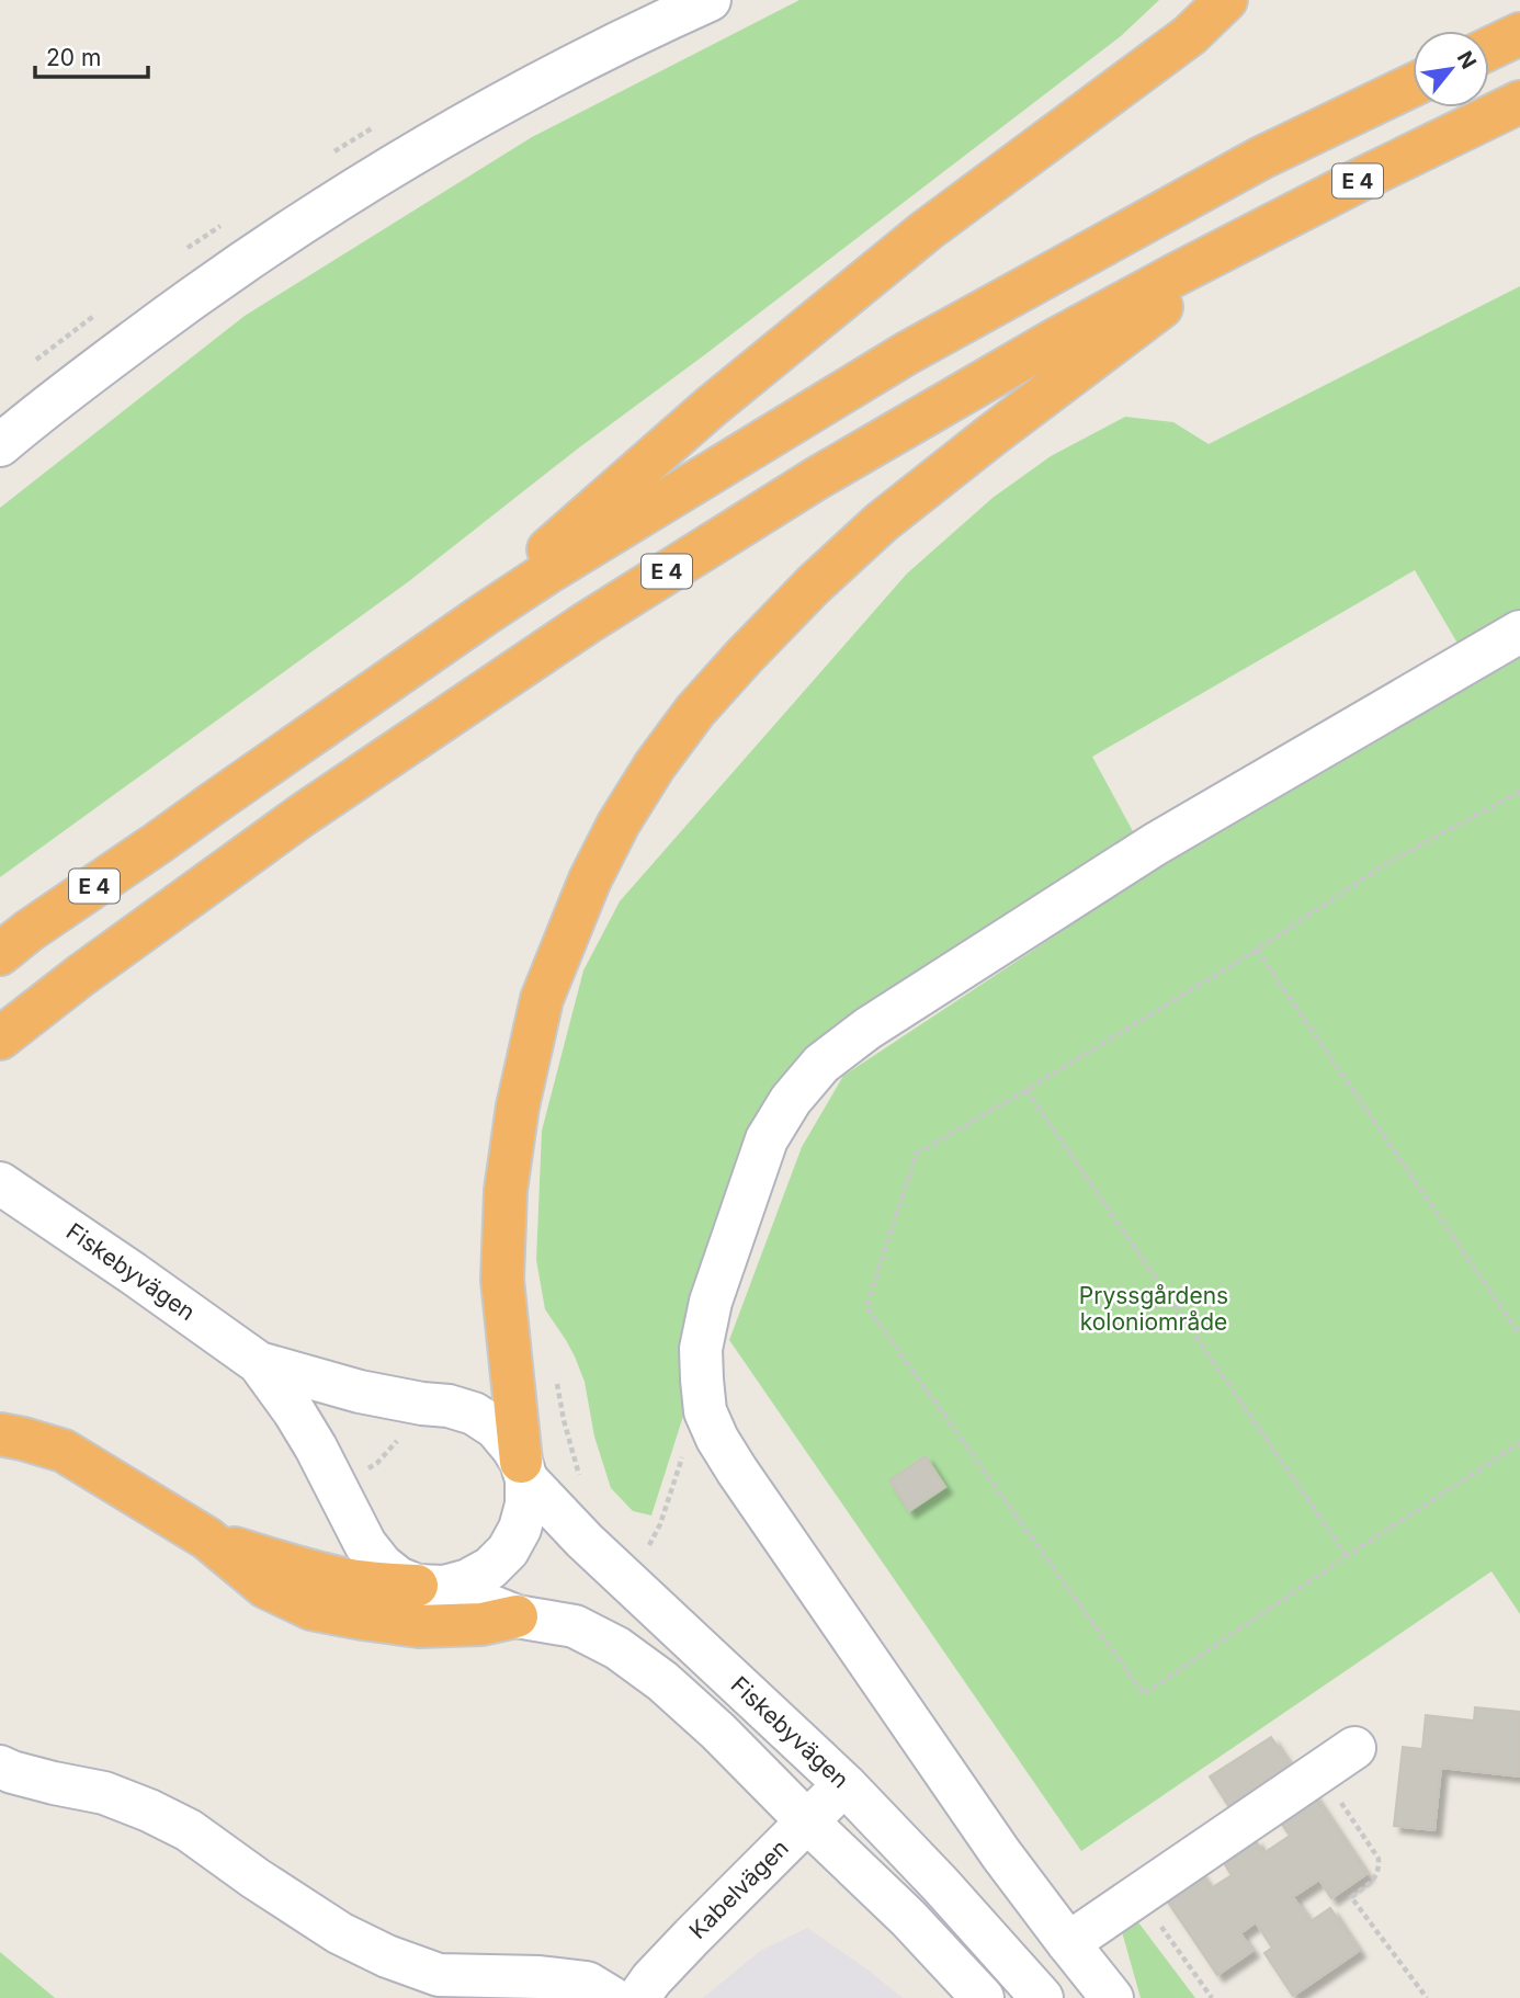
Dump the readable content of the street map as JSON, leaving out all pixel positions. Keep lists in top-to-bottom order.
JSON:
{
  "streets": {
    "highway": ["E 4"],
    "street": ["Fiskebyvägen", "Kabelvägen"]
  },
  "crossings": [
    ["Fiskebyvägen", "Kabelvägen"]
  ],
  "parks": ["Pryssgårdens koloniområde"],
  "scale_bar": "20 m",
  "north": "top right"
}
